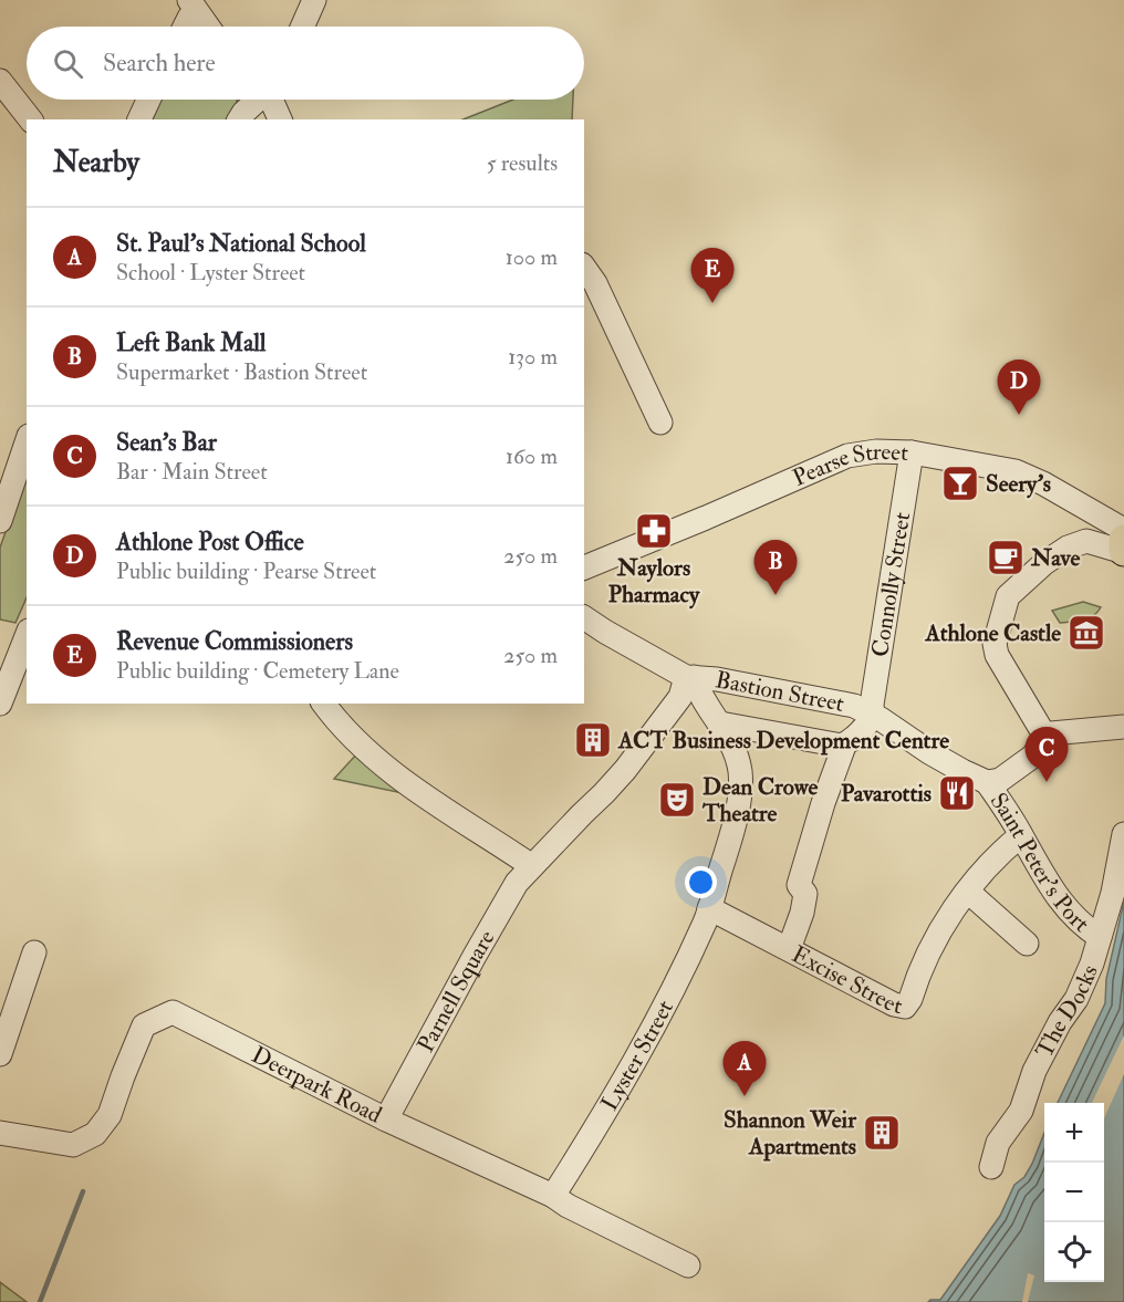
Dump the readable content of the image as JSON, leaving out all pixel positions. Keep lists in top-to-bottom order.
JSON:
{
  "streets": {
    "street": [
      "Pearse Street",
      "Connolly Street",
      "Bastion Street",
      "Saint Peter's Port",
      "Excise Street",
      "Parnell Square",
      "The Docks",
      "Lyster Street",
      "Deerpark Road"
    ]
  },
  "crossings": [
    ["Pearse Street", "Connolly Street"],
    ["Connolly Street", "Bastion Street"],
    ["Bastion Street", "Saint Peter's Port"],
    ["Bastion Street", "Parnell Square"],
    ["Bastion Street", "Lyster Street"],
    ["Saint Peter's Port", "Excise Street"],
    ["Saint Peter's Port", "The Docks"],
    ["Excise Street", "Lyster Street"],
    ["Parnell Square", "Lyster Street"],
    ["Parnell Square", "Deerpark Road"],
    ["Lyster Street", "Deerpark Road"]
  ],
  "places": {
    "bar": ["Seery’s"],
    "pharmacy": ["Naylors Pharmacy"],
    "cafe": ["Nave"],
    "museum": ["Athlone Castle"],
    "building": ["ACT Business Development Centre", "Shannon Weir Apartments"],
    "restaurant": ["Pavarottis"],
    "theatre": ["Dean Crowe Theatre"]
  },
  "page": {
    "search": "Search here",
    "heading": ["Nearby", "5 results"],
    "list": [
      {
        "mark": "A",
        "name": "St. Paul's National School",
        "note": "School · Lyster Street",
        "value": "100 m"
      },
      {
        "mark": "B",
        "name": "Left Bank Mall",
        "note": "Supermarket · Bastion Street",
        "value": "130 m"
      },
      {
        "mark": "C",
        "name": "Sean's Bar",
        "note": "Bar · Main Street",
        "value": "160 m"
      },
      {
        "mark": "D",
        "name": "Athlone Post Office",
        "note": "Public building · Pearse Street",
        "value": "250 m"
      },
      {
        "mark": "E",
        "name": "Revenue Commissioners",
        "note": "Public building · Cemetery Lane",
        "value": "250 m"
      }
    ],
    "pins": [
      "E",
      "D",
      "B",
      "C",
      "A"
    ],
    "map_buttons": ["+", "−"]
  }
}
